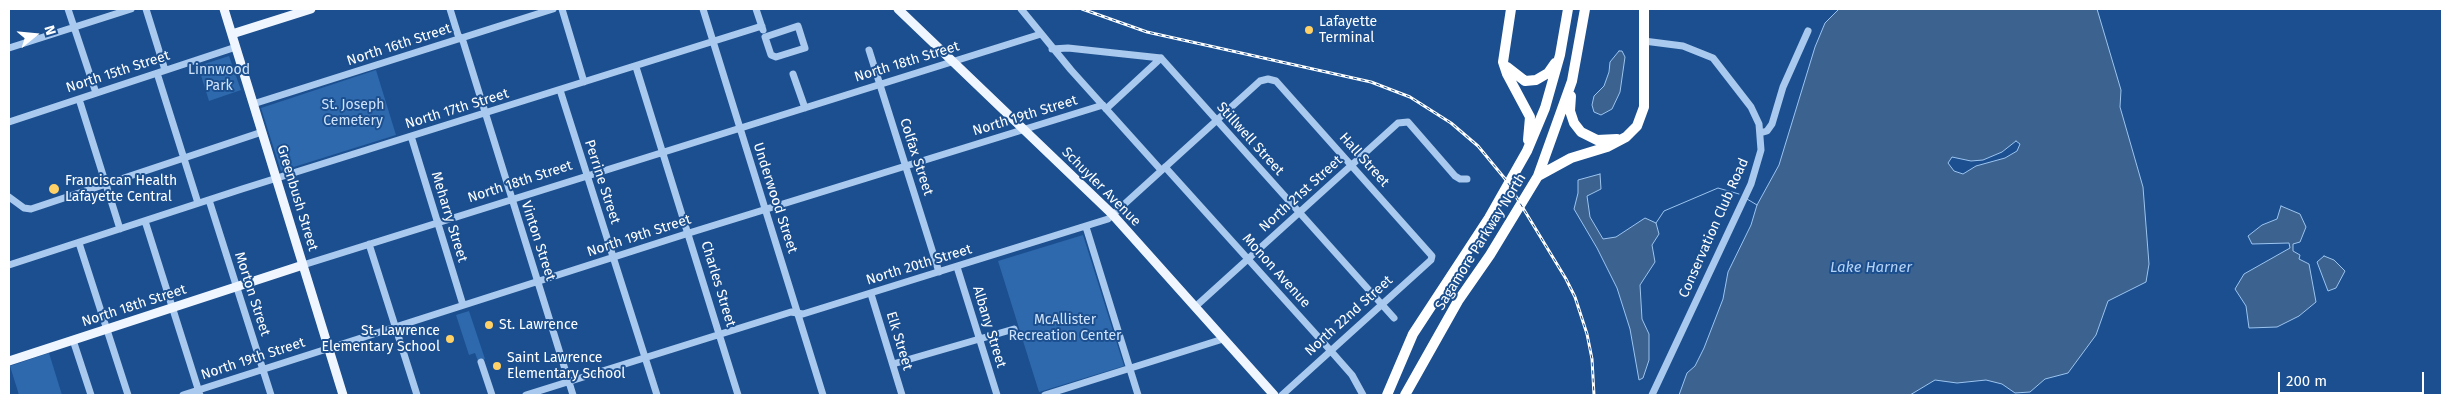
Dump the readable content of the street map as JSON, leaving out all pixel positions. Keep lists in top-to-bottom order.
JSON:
{
  "streets": {
    "highway": ["Sagamore Parkway North"],
    "main road": ["North 18th Street", "Schuyler Avenue", "Greenbush Street"],
    "street": [
      "North 16th Street",
      "North 15th Street",
      "North 17th Street",
      "North 19th Street",
      "Stillwell Street",
      "Colfax Street",
      "Hall Street",
      "Perrine Street",
      "North 21st Street",
      "Underwood Street",
      "Meharry Street",
      "Conservation Club Road",
      "Vinton Street",
      "North 20th Street",
      "Monon Avenue",
      "Charles Street",
      "Morton Street",
      "North 22nd Street",
      "Albany Street",
      "Elk Street"
    ]
  },
  "crossings": [
    ["North 16th Street", "Greenbush Street"],
    ["North 16th Street", "Vinton Street"],
    ["North 18th Street", "Colfax Street"],
    ["North 18th Street", "Perrine Street"],
    ["North 18th Street", "Schuyler Avenue"],
    ["North 18th Street", "Greenbush Street"],
    ["North 18th Street", "Underwood Street"],
    ["North 18th Street", "Meharry Street"],
    ["North 18th Street", "Vinton Street"],
    ["North 18th Street", "Monon Avenue"],
    ["North 18th Street", "Charles Street"],
    ["North 18th Street", "Morton Street"],
    ["North 15th Street", "Greenbush Street"],
    ["North 17th Street", "Perrine Street"],
    ["North 17th Street", "Greenbush Street"],
    ["North 17th Street", "Underwood Street"],
    ["North 17th Street", "Meharry Street"],
    ["North 17th Street", "Vinton Street"],
    ["North 17th Street", "Charles Street"],
    ["North 17th Street", "Morton Street"],
    ["North 19th Street", "Stillwell Street"],
    ["North 19th Street", "Colfax Street"],
    ["North 19th Street", "Perrine Street"],
    ["North 19th Street", "Schuyler Avenue"],
    ["North 19th Street", "Greenbush Street"],
    ["North 19th Street", "Underwood Street"],
    ["North 19th Street", "Meharry Street"],
    ["North 19th Street", "Vinton Street"],
    ["North 19th Street", "Monon Avenue"],
    ["North 19th Street", "Charles Street"],
    ["North 19th Street", "Morton Street"],
    ["Stillwell Street", "North 21st Street"],
    ["Stillwell Street", "North 20th Street"],
    ["Stillwell Street", "North 22nd Street"],
    ["Colfax Street", "North 20th Street"],
    ["Hall Street", "North 21st Street"],
    ["Hall Street", "North 20th Street"],
    ["Hall Street", "North 22nd Street"],
    ["Perrine Street", "North 20th Street"],
    ["Schuyler Avenue", "North 21st Street"],
    ["Schuyler Avenue", "North 20th Street"],
    ["North 21st Street", "Monon Avenue"],
    ["Underwood Street", "North 20th Street"],
    ["Vinton Street", "North 20th Street"],
    ["North 20th Street", "Monon Avenue"],
    ["North 20th Street", "Charles Street"],
    ["North 20th Street", "Albany Street"],
    ["North 20th Street", "Elk Street"],
    ["Monon Avenue", "North 22nd Street"]
  ],
  "water": ["Lake Harner"],
  "parks": ["Linnwood Park", "St. Joseph Cemetery", "McAllister Recreation Center"],
  "places": [
    "Lafayette Terminal",
    "Franciscan Health Lafayette Central",
    "St. Lawrence",
    "St. Lawrence Elementary School",
    "Saint Lawrence Elementary School"
  ],
  "scale_bar": "200 m",
  "north": "right"
}
